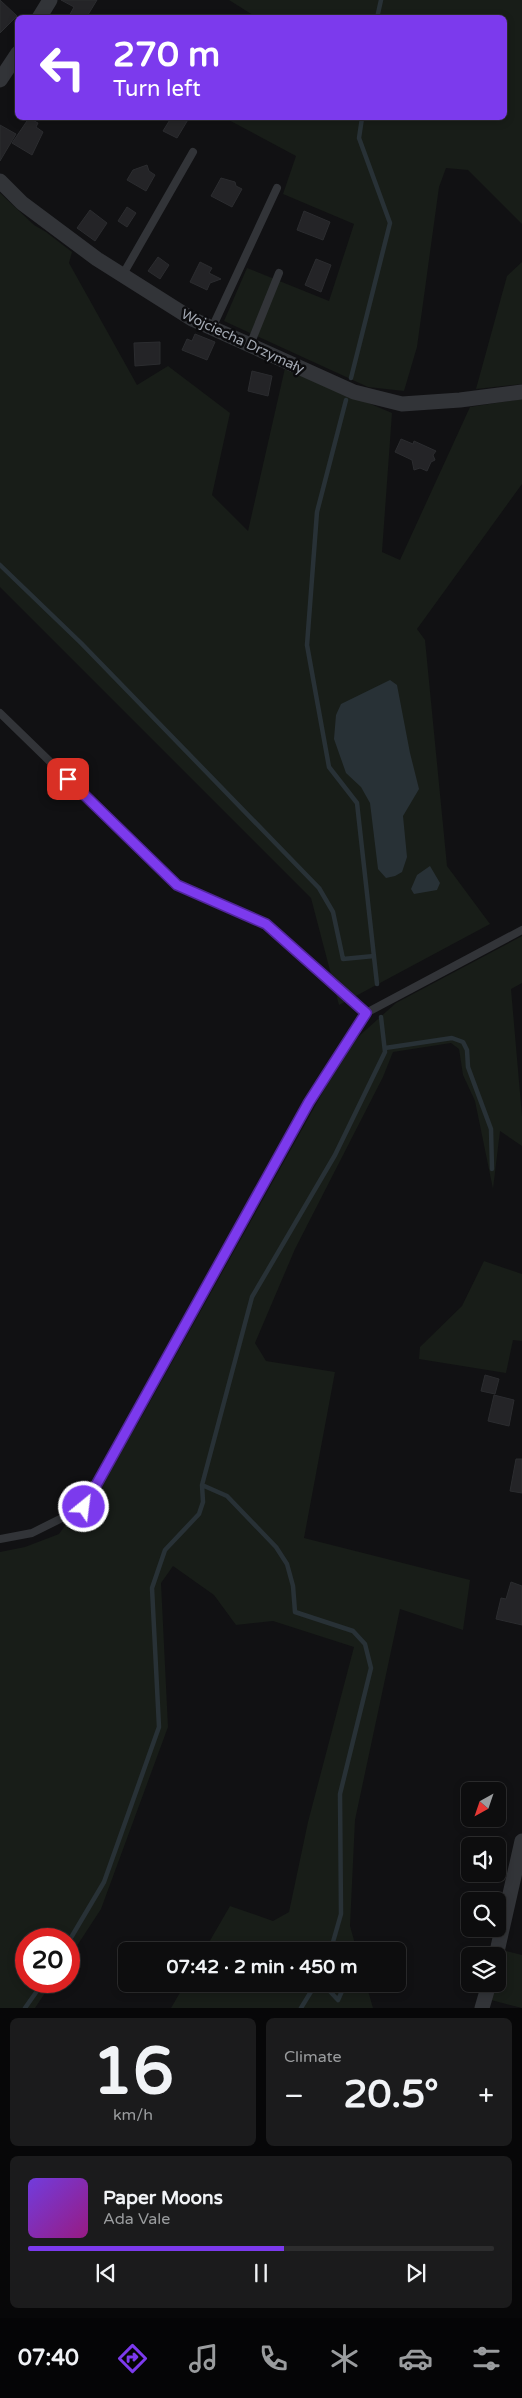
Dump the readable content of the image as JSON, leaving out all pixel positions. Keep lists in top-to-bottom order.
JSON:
{
  "streets": {
    "street": ["Wojciecha Drzymały"]
  },
  "north": "bottom left",
  "page": {
    "turn": ["270 m", "Turn left"],
    "limit": "20",
    "trip": "07:42 · 2 min · 450 m",
    "tile": [
      ["16", "km/h"],
      "Climate"
    ],
    "heat": ["−", "20.5°", "+"],
    "song": ["Paper Moons", "Ada Vale"],
    "tabs": "07:40"
  }
}
